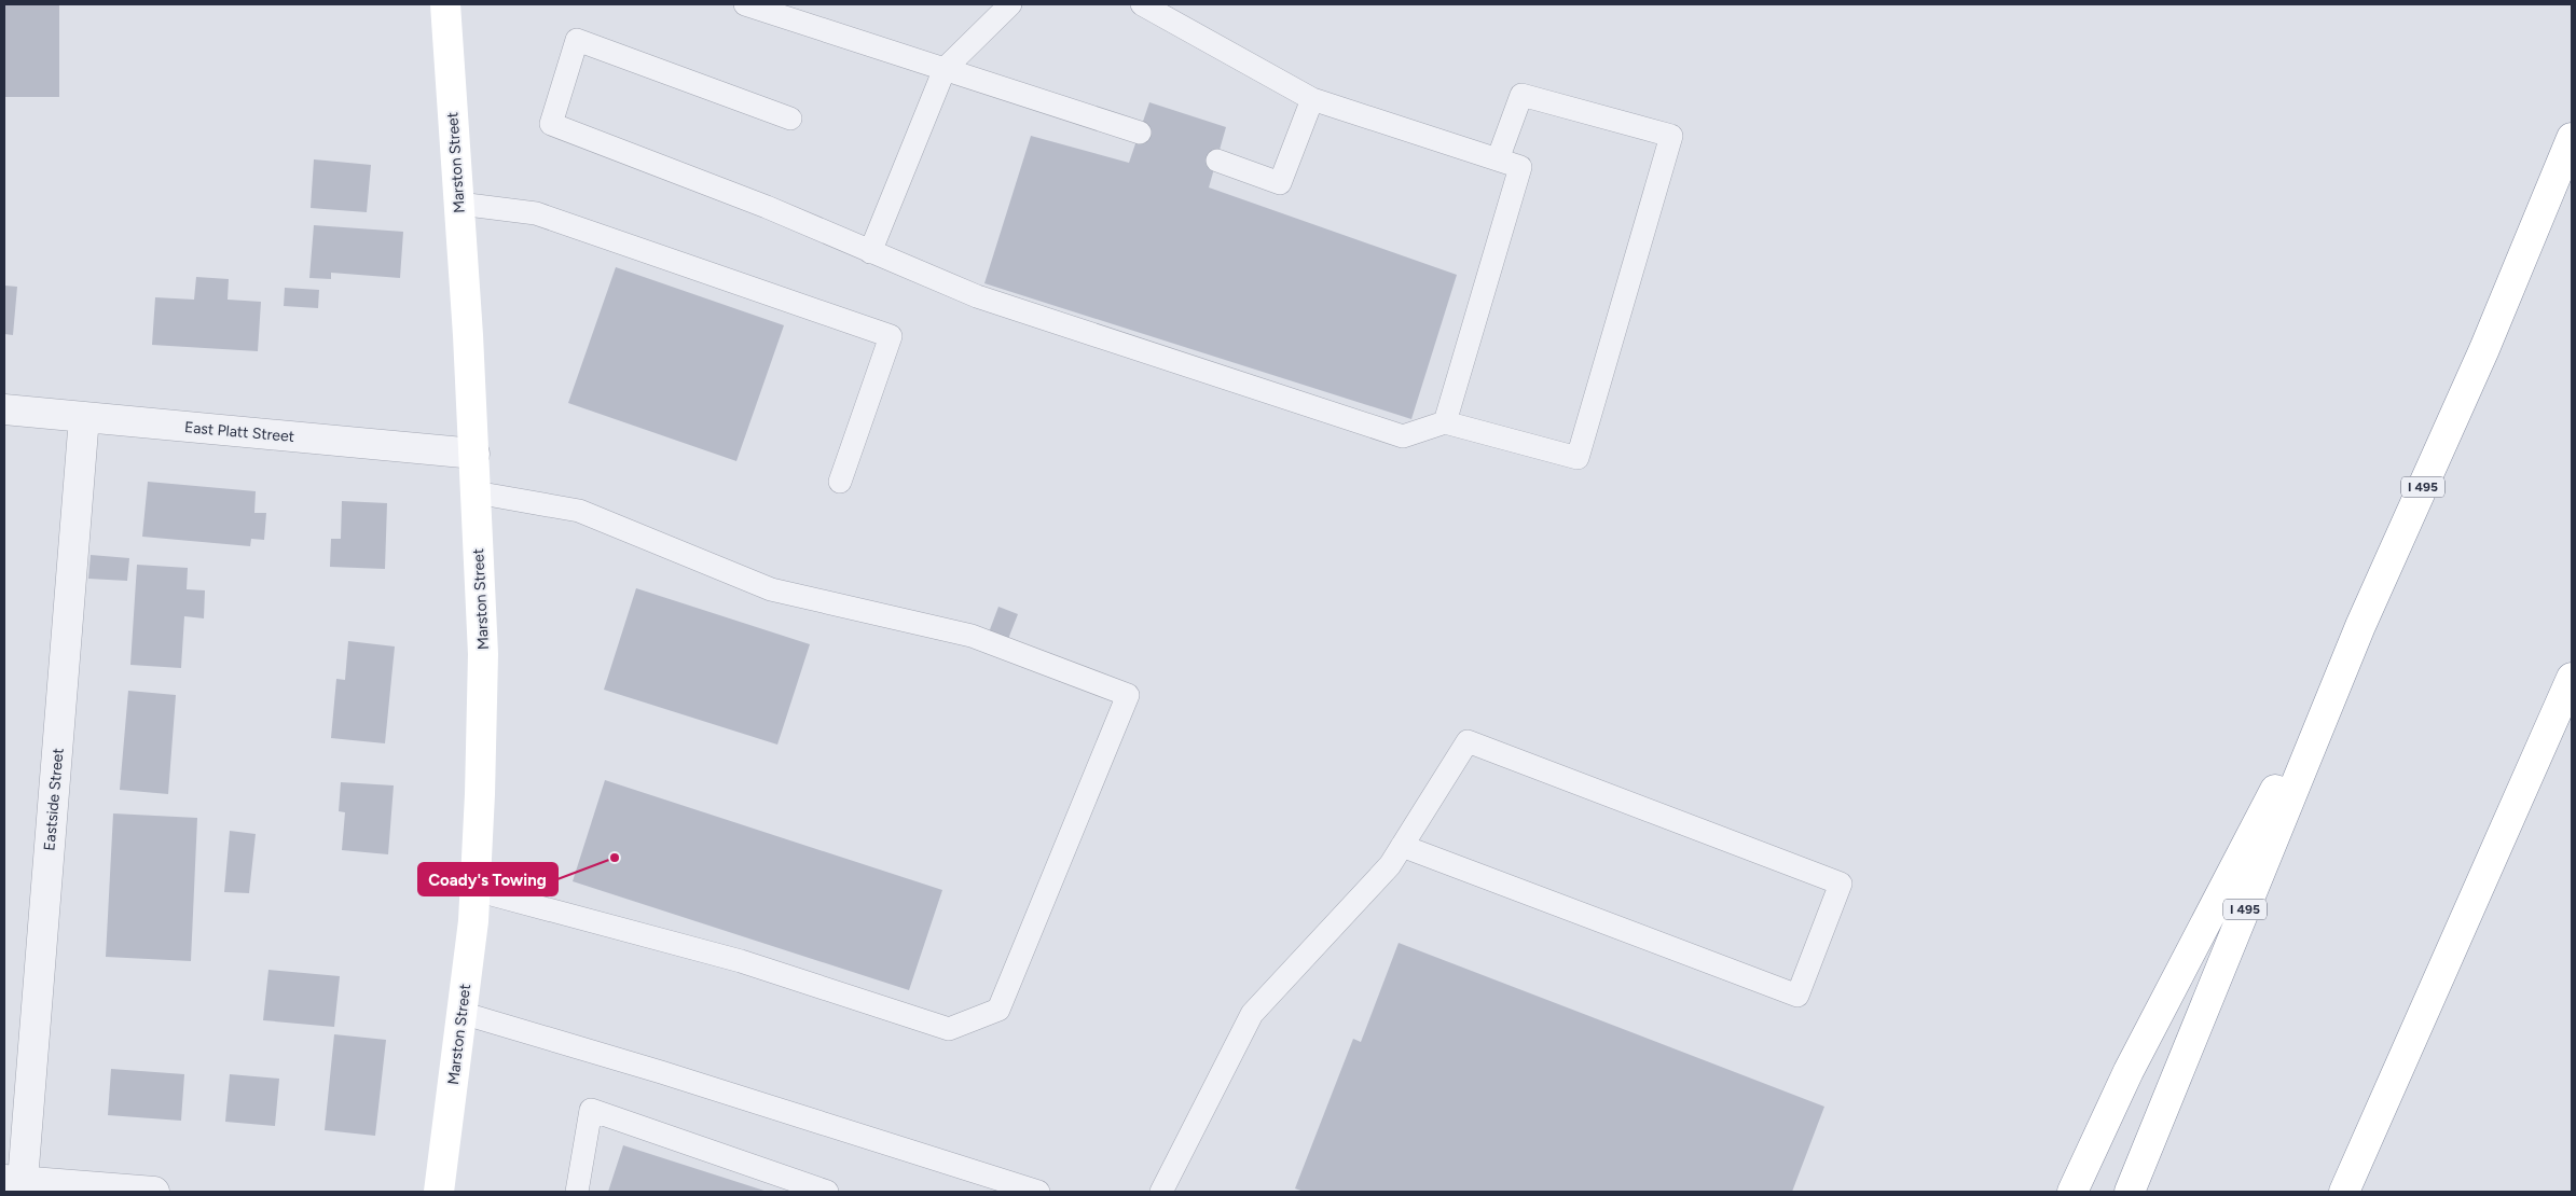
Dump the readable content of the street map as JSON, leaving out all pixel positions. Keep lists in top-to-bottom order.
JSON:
{
  "streets": {
    "main road": ["Marston Street", "I 495"],
    "street": ["East Platt Street", "Eastside Street"]
  },
  "crossings": [
    ["Marston Street", "East Platt Street"],
    ["East Platt Street", "Eastside Street"]
  ],
  "places": ["Coady's Towing"]
}
